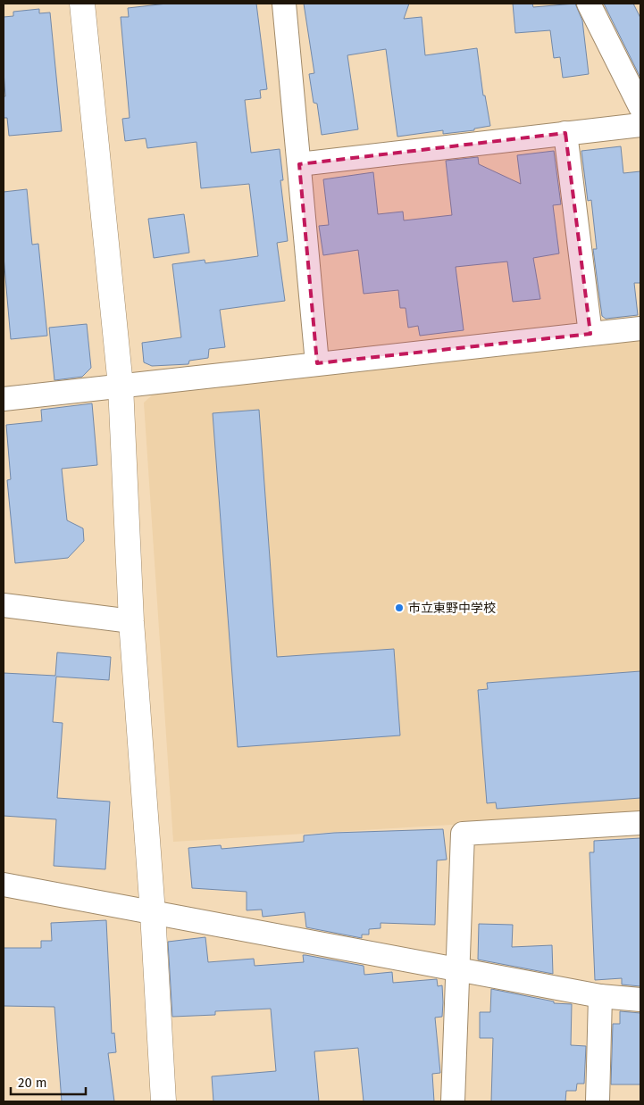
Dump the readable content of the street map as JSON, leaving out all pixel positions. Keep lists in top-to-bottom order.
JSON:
{
  "places": ["市立東野中学校"],
  "scale_bar": "20 m"
}
